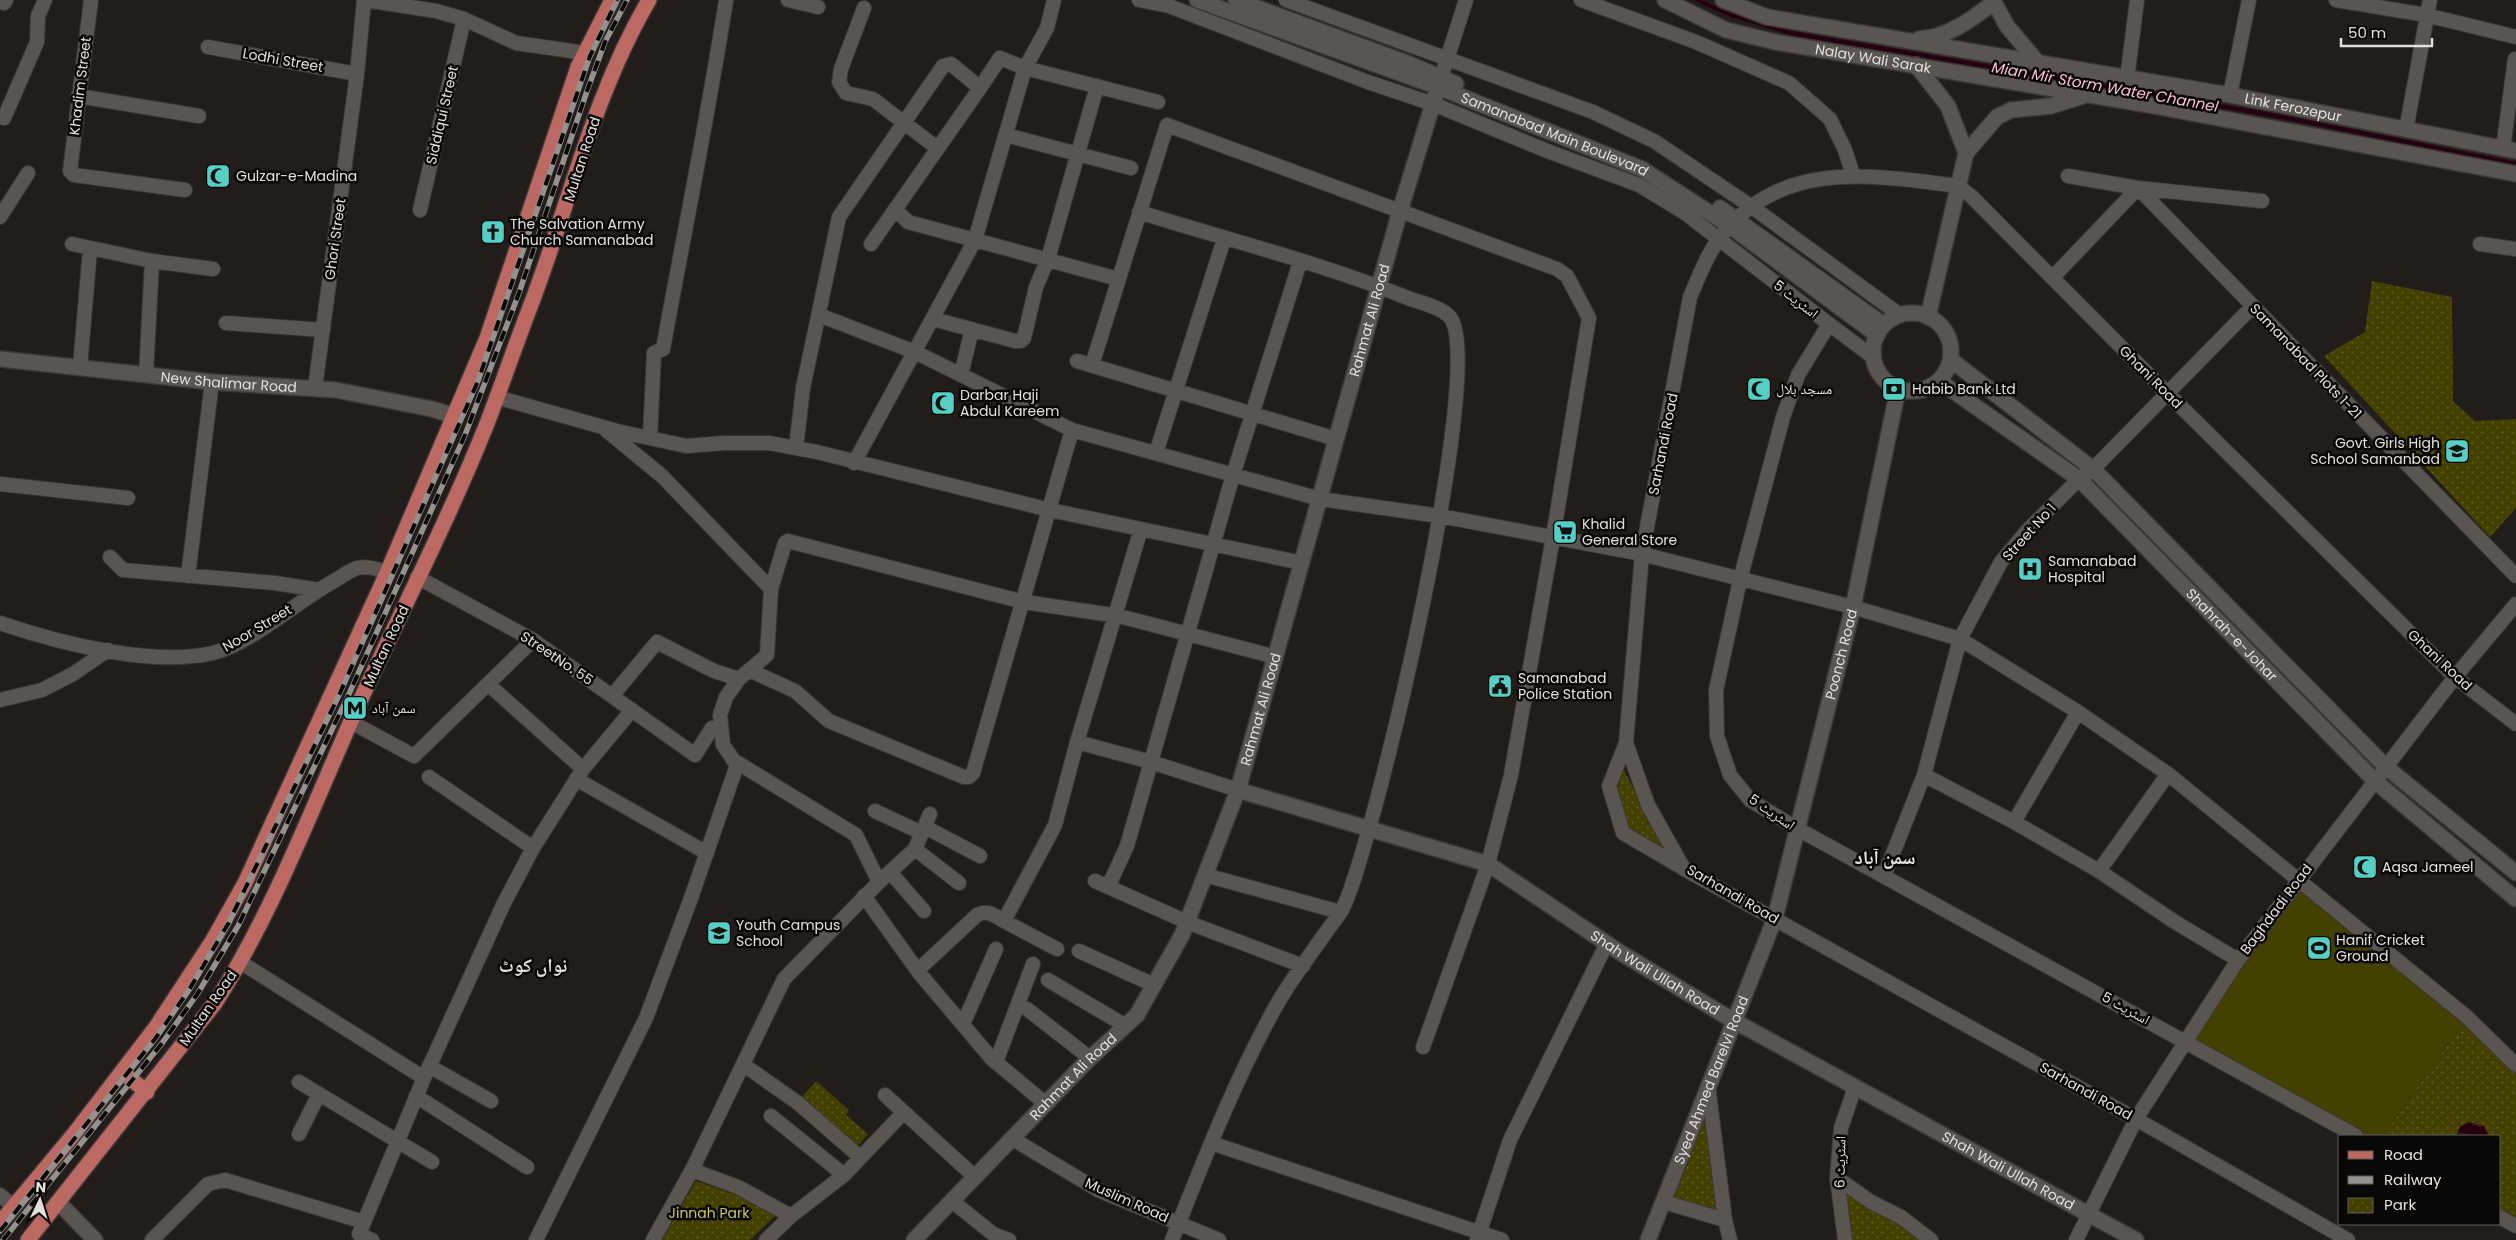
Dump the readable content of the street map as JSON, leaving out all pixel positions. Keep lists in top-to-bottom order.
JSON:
{
  "streets": {
    "main road": [
      "Nalay Wali Sarak",
      "Link Ferozepur",
      "Samanabad Main Boulevard",
      "Multan Road",
      "Rahmat Ali Road",
      "New Shalimar Road",
      "Shahrah-e-Johar",
      "Poonch Road",
      "Shah Wali Ullah Road",
      "Syed Ahmed Barelvi Road"
    ],
    "street": [
      "Lodhi Street",
      "Khadim Street",
      "Siddiqui Street",
      "Ghori Street",
      "اسٹریٹ 5",
      "Samanabad Plots 1-21",
      "Ghani Road",
      "Sarhandi Road",
      "Street No 1",
      "Noor Street",
      "StreetNo. 55",
      "Baghdadi Road",
      "اسٹریٹ 6",
      "Muslim Road"
    ]
  },
  "crossings": [
    ["Nalay Wali Sarak", "Link Ferozepur"],
    ["Lodhi Street", "Ghori Street"],
    ["Samanabad Main Boulevard", "Rahmat Ali Road"],
    ["Samanabad Main Boulevard", "Sarhandi Road"],
    ["Samanabad Main Boulevard", "Shahrah-e-Johar"],
    ["Samanabad Main Boulevard", "Poonch Road"],
    ["Multan Road", "StreetNo. 55"],
    ["Ghori Street", "New Shalimar Road"],
    ["اسٹریٹ 5", "Rahmat Ali Road"],
    ["اسٹریٹ 5", "Sarhandi Road"],
    ["اسٹریٹ 5", "Street No 1"],
    ["اسٹریٹ 5", "Poonch Road"],
    ["اسٹریٹ 5", "Baghdadi Road"],
    ["Rahmat Ali Road", "Shah Wali Ullah Road"],
    ["Rahmat Ali Road", "Muslim Road"],
    ["Samanabad Plots 1-21", "Street No 1"],
    ["Ghani Road", "Street No 1"],
    ["Ghani Road", "Baghdadi Road"],
    ["Sarhandi Road", "Poonch Road"],
    ["Sarhandi Road", "Baghdadi Road"],
    ["Sarhandi Road", "Syed Ahmed Barelvi Road"],
    ["Street No 1", "Shahrah-e-Johar"],
    ["Shahrah-e-Johar", "Poonch Road"],
    ["Shahrah-e-Johar", "Baghdadi Road"],
    ["Poonch Road", "Syed Ahmed Barelvi Road"],
    ["Baghdadi Road", "Shah Wali Ullah Road"],
    ["Shah Wali Ullah Road", "Syed Ahmed Barelvi Road"],
    ["Shah Wali Ullah Road", "اسٹریٹ 6"]
  ],
  "districts": ["سمن آباد", "نواں کوٹ"],
  "water": ["Mian Mir Storm Water Channel"],
  "parks": ["Jinnah Park"],
  "places": {
    "mosque": [
      "Gulzar-e-Madina",
      "مسجد بلال",
      "Darbar Haji Abdul Kareem",
      "Aqsa Jameel"
    ],
    "church": ["The Salvation Army Church Samanabad"],
    "bank": ["Habib Bank Ltd"],
    "school or university": ["Govt. Girls High School Samanbad", "Youth Campus School"],
    "supermarket": ["Khalid General Store"],
    "hospital": ["Samanabad Hospital"],
    "public building": ["Samanabad Police Station"],
    "metro station": ["سمن آباد"],
    "sports": ["Hanif Cricket Ground"]
  },
  "legend": ["Road", "Railway", "Park"],
  "scale_bar": "50 m",
  "north": "top"
}
